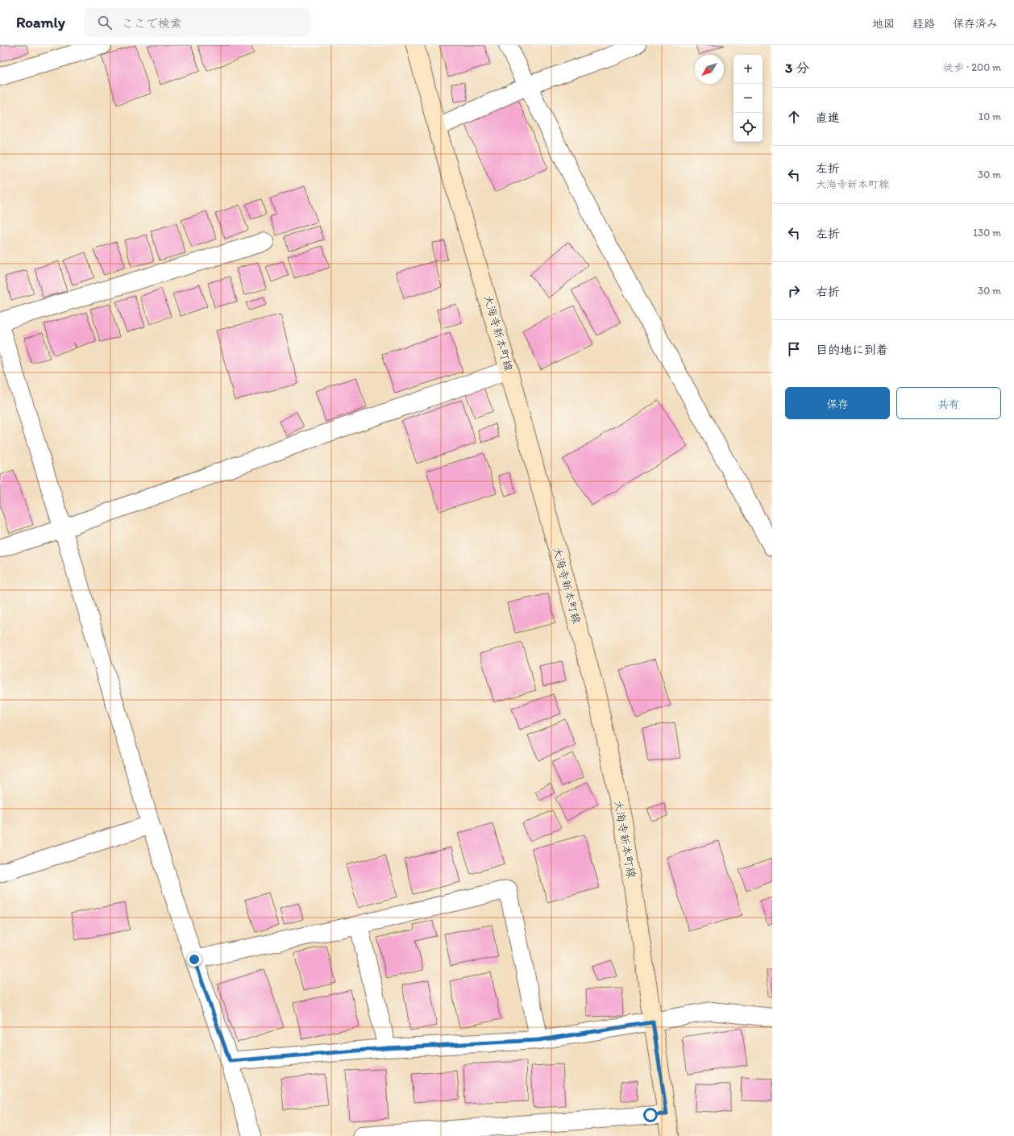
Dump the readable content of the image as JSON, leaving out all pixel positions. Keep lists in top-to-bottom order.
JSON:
{
  "streets": {
    "main road": ["大海寺新本町線"]
  },
  "north": "bottom left",
  "page": {
    "header": "Roamly",
    "search": "ここで検索",
    "nav": ["地図", "経路", "保存済み"],
    "heading": ["3 分", "徒歩 · 200 m"],
    "map_buttons": ["+", "−"],
    "list": [
      ["直進", "10 m"],
      ["左折", "大海寺新本町線", "30 m"],
      ["左折", "130 m"],
      ["右折", "30 m"],
      "目的地に到着"
    ],
    "buttons": ["保存", "共有"]
  }
}
